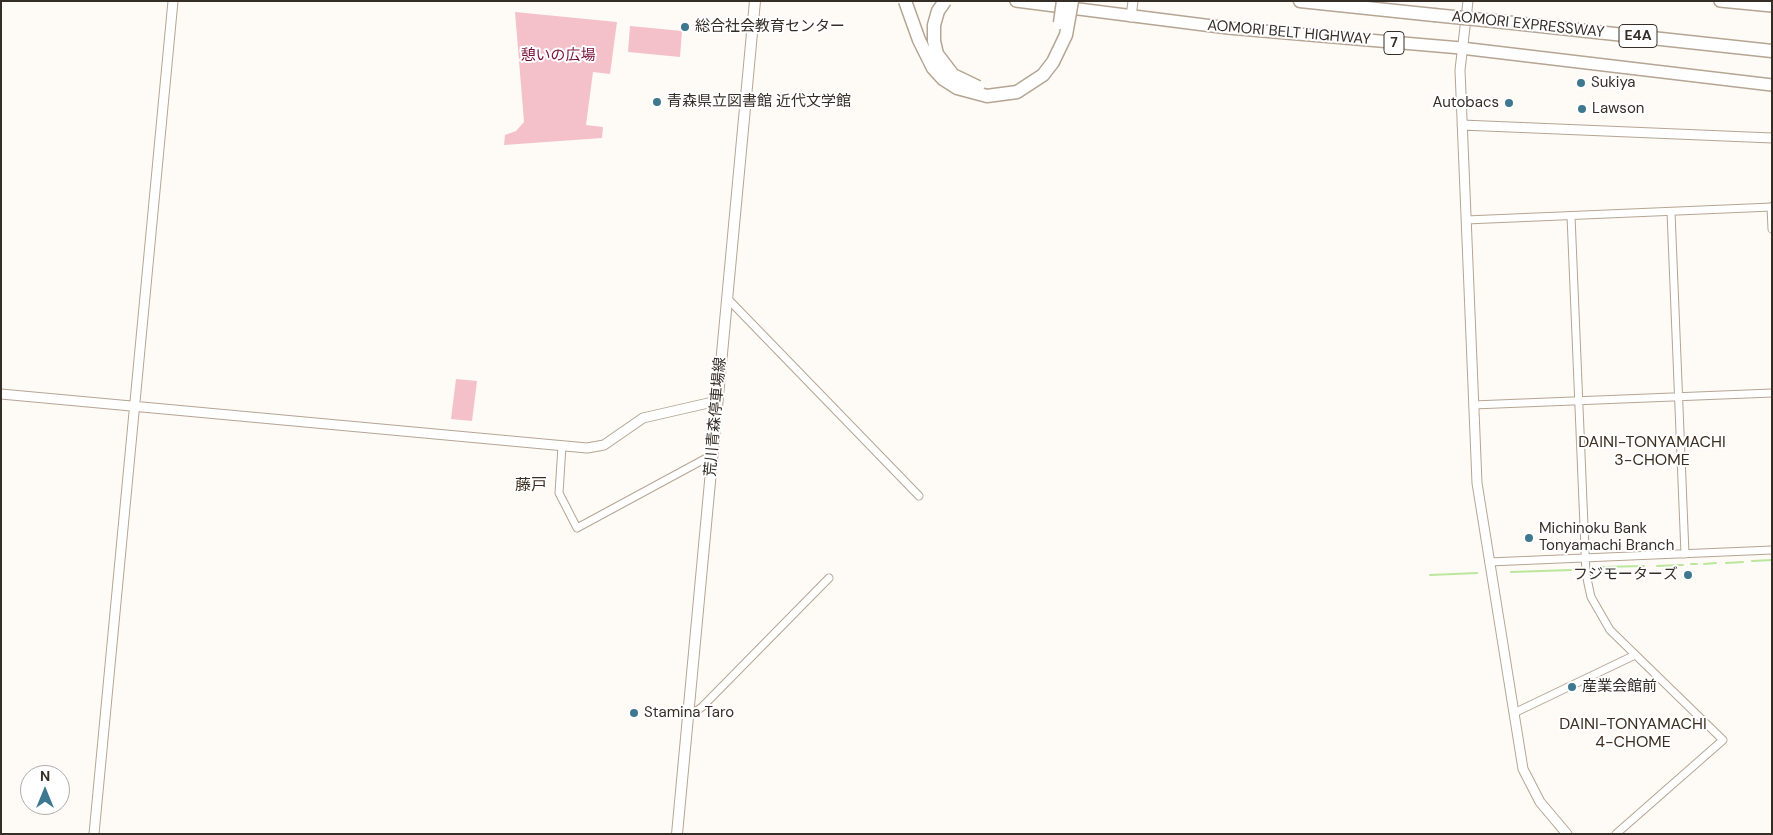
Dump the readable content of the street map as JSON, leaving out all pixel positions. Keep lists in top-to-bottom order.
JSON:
{
  "streets": {
    "highway": [
      "AOMORI EXPRESSWAY",
      "AOMORI BELT HIGHWAY",
      "E4A",
      "7"
    ],
    "main road": ["荒川青森停車場線"]
  },
  "districts": ["DAINI-TONYAMACHI 3-CHOME", "藤戸", "DAINI-TONYAMACHI 4-CHOME"],
  "parks": ["憩いの広場"],
  "places": [
    "総合社会教育センター",
    "Sukiya",
    "青森県立図書館 近代文学館",
    "Autobacs",
    "Lawson",
    "Michinoku Bank Tonyamachi Branch",
    "フジモーターズ",
    "産業会館前",
    "Stamina Taro"
  ],
  "north": "top"
}
